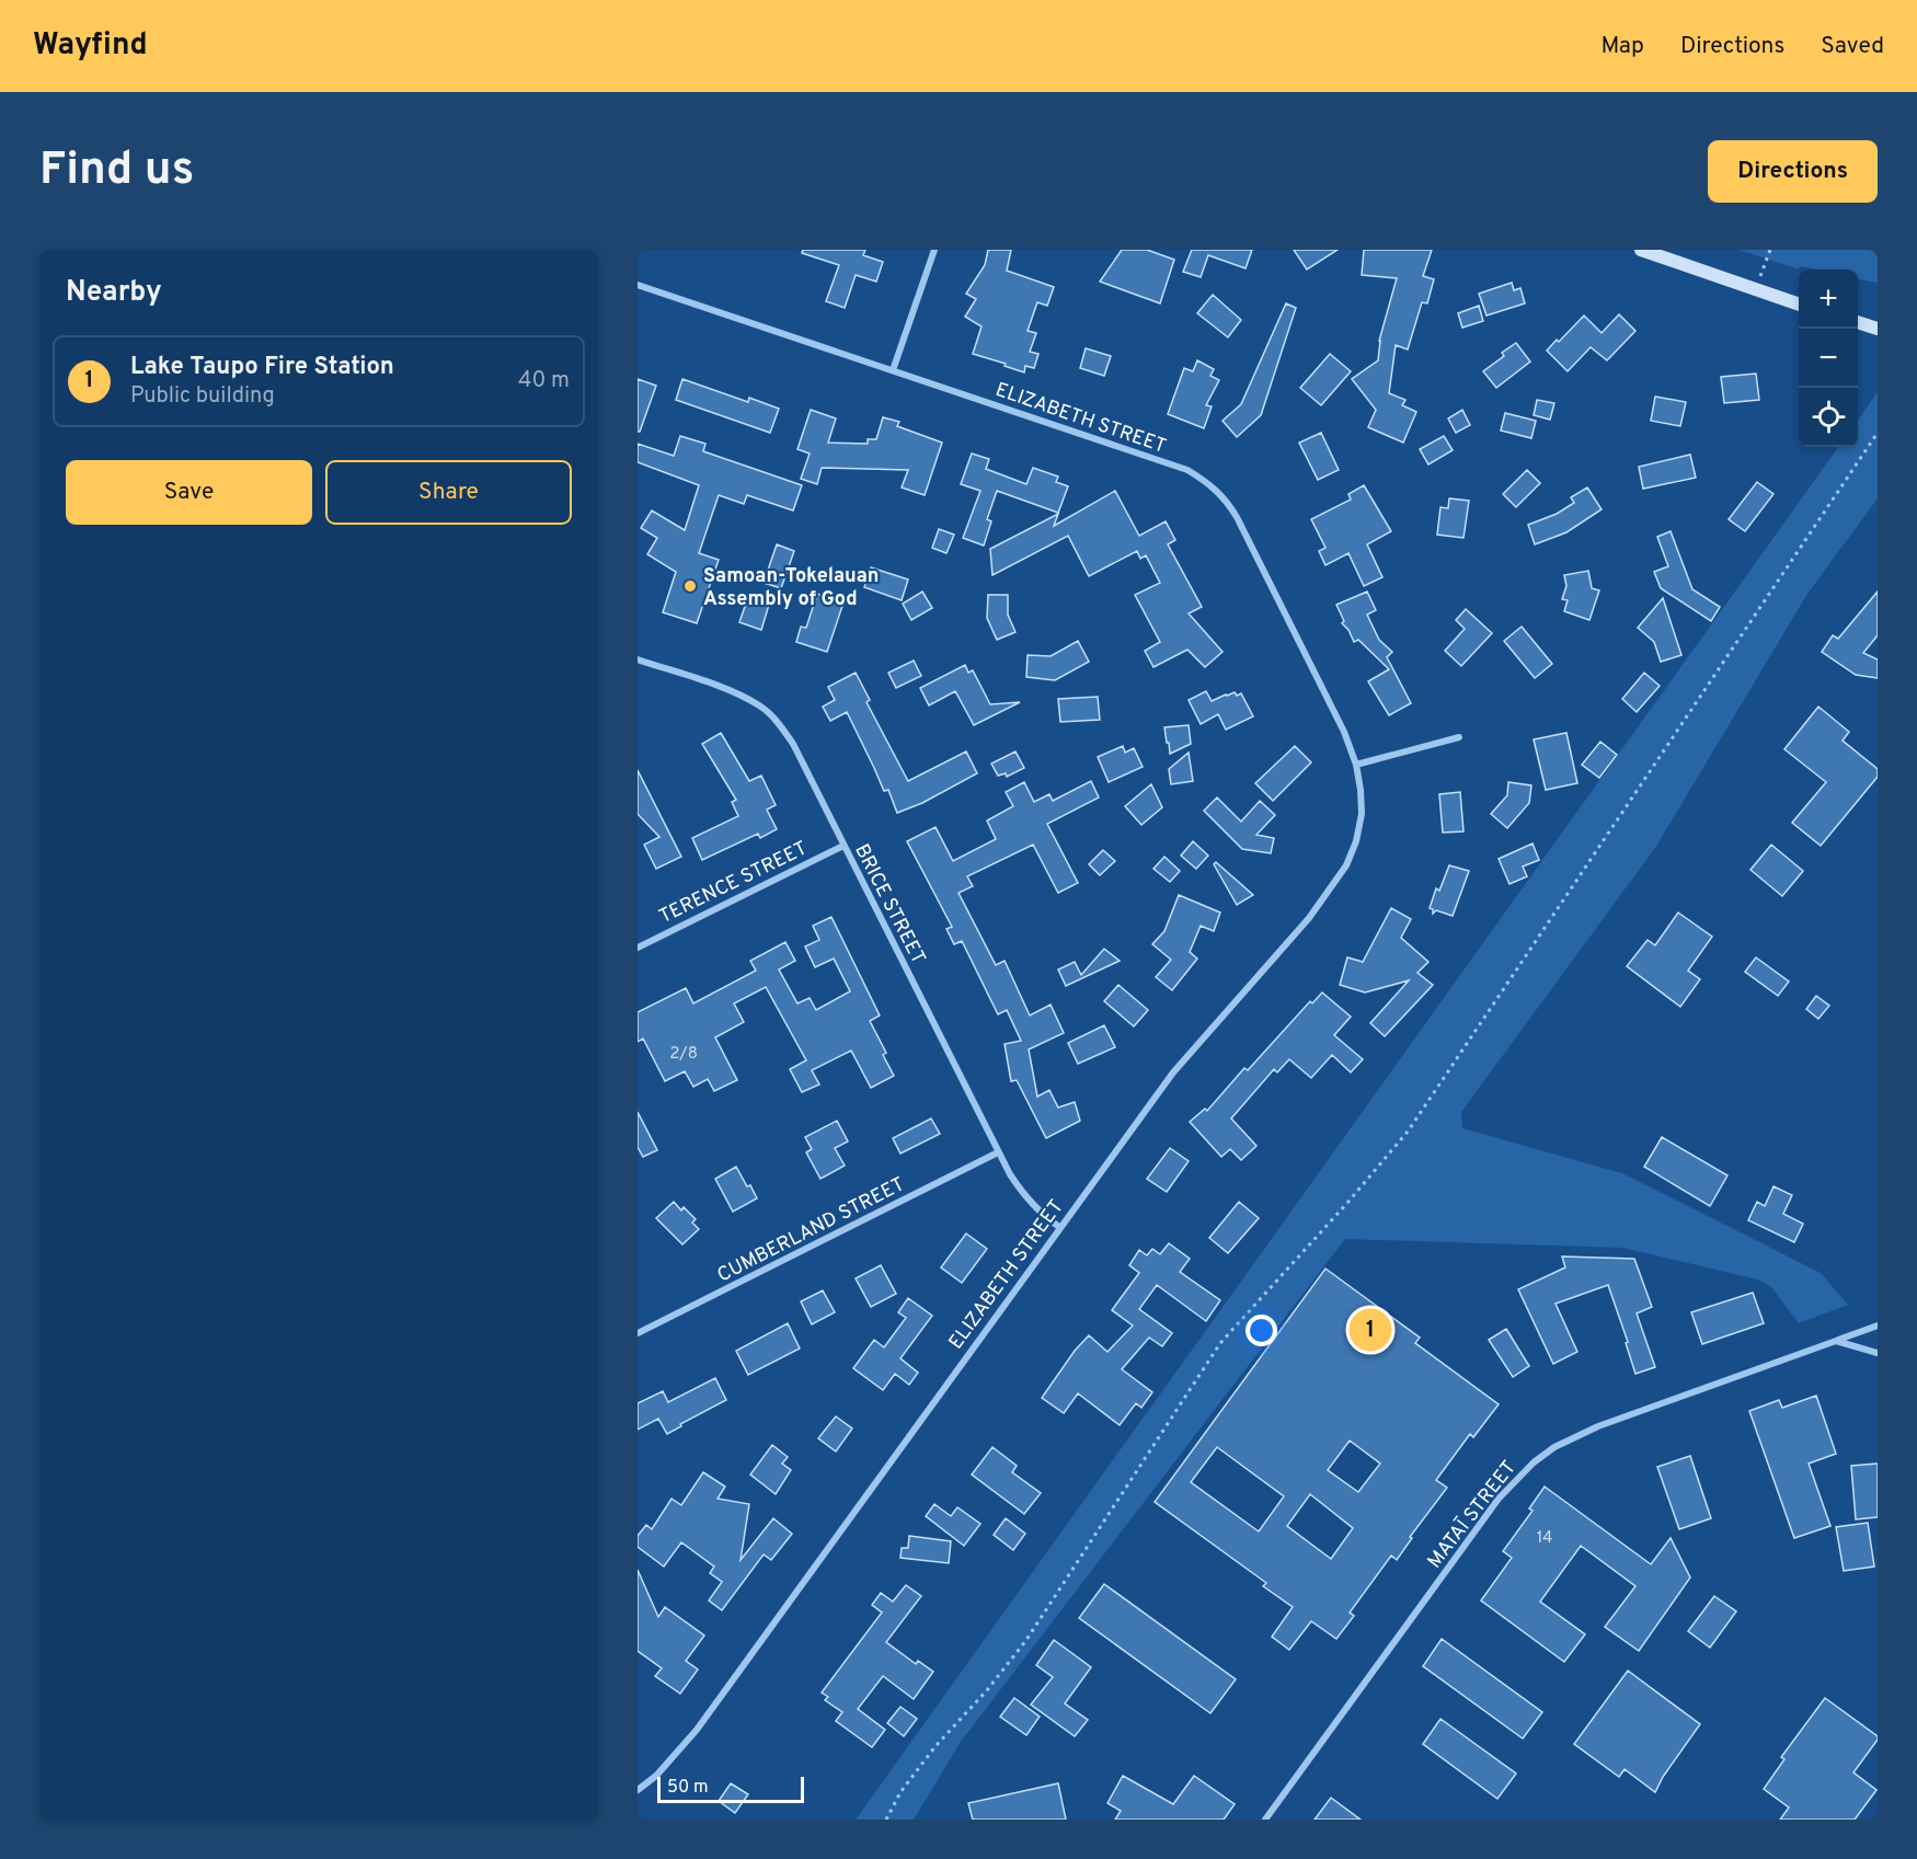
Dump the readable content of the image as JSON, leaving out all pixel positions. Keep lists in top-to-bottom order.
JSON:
{
  "streets": {
    "street": [
      "ELIZABETH STREET",
      "TERENCE STREET",
      "BRICE STREET",
      "CUMBERLAND STREET",
      "MATAĪ STREET"
    ]
  },
  "crossings": [
    ["ELIZABETH STREET", "BRICE STREET"],
    ["TERENCE STREET", "BRICE STREET"],
    ["BRICE STREET", "CUMBERLAND STREET"]
  ],
  "places": ["Samoan-Tokelauan Assembly of God"],
  "house_numbers": ["2/8", "14"],
  "scale_bar": "50 m",
  "page": {
    "header": "Wayfind",
    "nav": ["Map", "Directions", "Saved"],
    "buttons": [
      "Directions",
      ["Save", "Share"]
    ],
    "title": "Find us",
    "heading": "Nearby",
    "map_buttons": ["+", "−"],
    "list": [
      {
        "mark": "1",
        "name": "Lake Taupo Fire Station",
        "note": "Public building",
        "value": "40 m"
      }
    ],
    "pins": "1",
    "scale": "50 m"
  }
}
